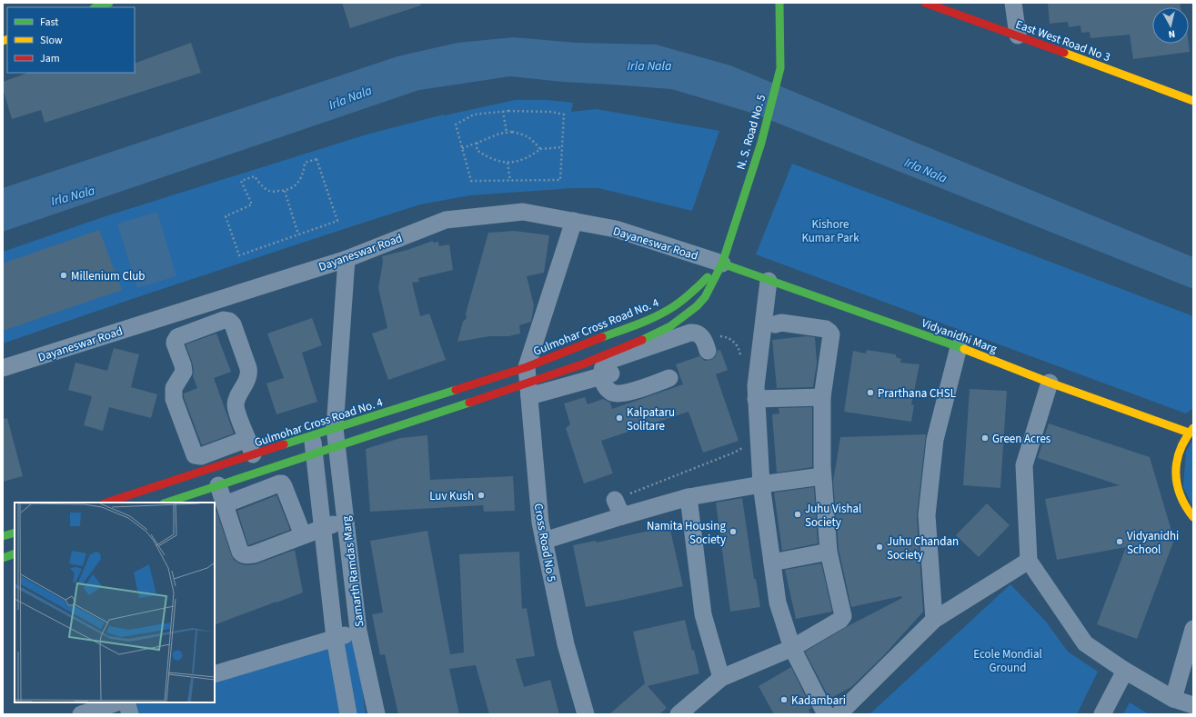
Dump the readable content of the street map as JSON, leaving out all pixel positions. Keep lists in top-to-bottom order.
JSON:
{
  "streets": {
    "street": [
      "East West Road No 3",
      "N. S. Road No. 5",
      "Dayaneswar Road",
      "Gulmohar Cross Road No. 4",
      "Vidyanidhi Marg",
      "Cross Road No 5",
      "Samarth Ramdas Marg"
    ]
  },
  "crossings": [
    ["N. S. Road No. 5", "Dayaneswar Road"],
    ["N. S. Road No. 5", "Gulmohar Cross Road No. 4"],
    ["N. S. Road No. 5", "Vidyanidhi Marg"],
    ["Dayaneswar Road", "Gulmohar Cross Road No. 4"],
    ["Dayaneswar Road", "Vidyanidhi Marg"],
    ["Dayaneswar Road", "Samarth Ramdas Marg"],
    ["Gulmohar Cross Road No. 4", "Vidyanidhi Marg"],
    ["Gulmohar Cross Road No. 4", "Cross Road No 5"],
    ["Gulmohar Cross Road No. 4", "Samarth Ramdas Marg"]
  ],
  "water": ["Irla Nala"],
  "parks": ["Kishore Kumar Park", "Ecole Mondial Ground"],
  "places": [
    "Millenium Club",
    "Prarthana CHSL",
    "Kalpataru Solitare",
    "Green Acres",
    "Luv Kush",
    "Juhu Vishal Society",
    "Namita Housing Society",
    "Vidyanidhi School",
    "Juhu Chandan Society",
    "Kadambari"
  ],
  "legend": ["Fast", "Slow", "Jam"],
  "north": "bottom"
}
